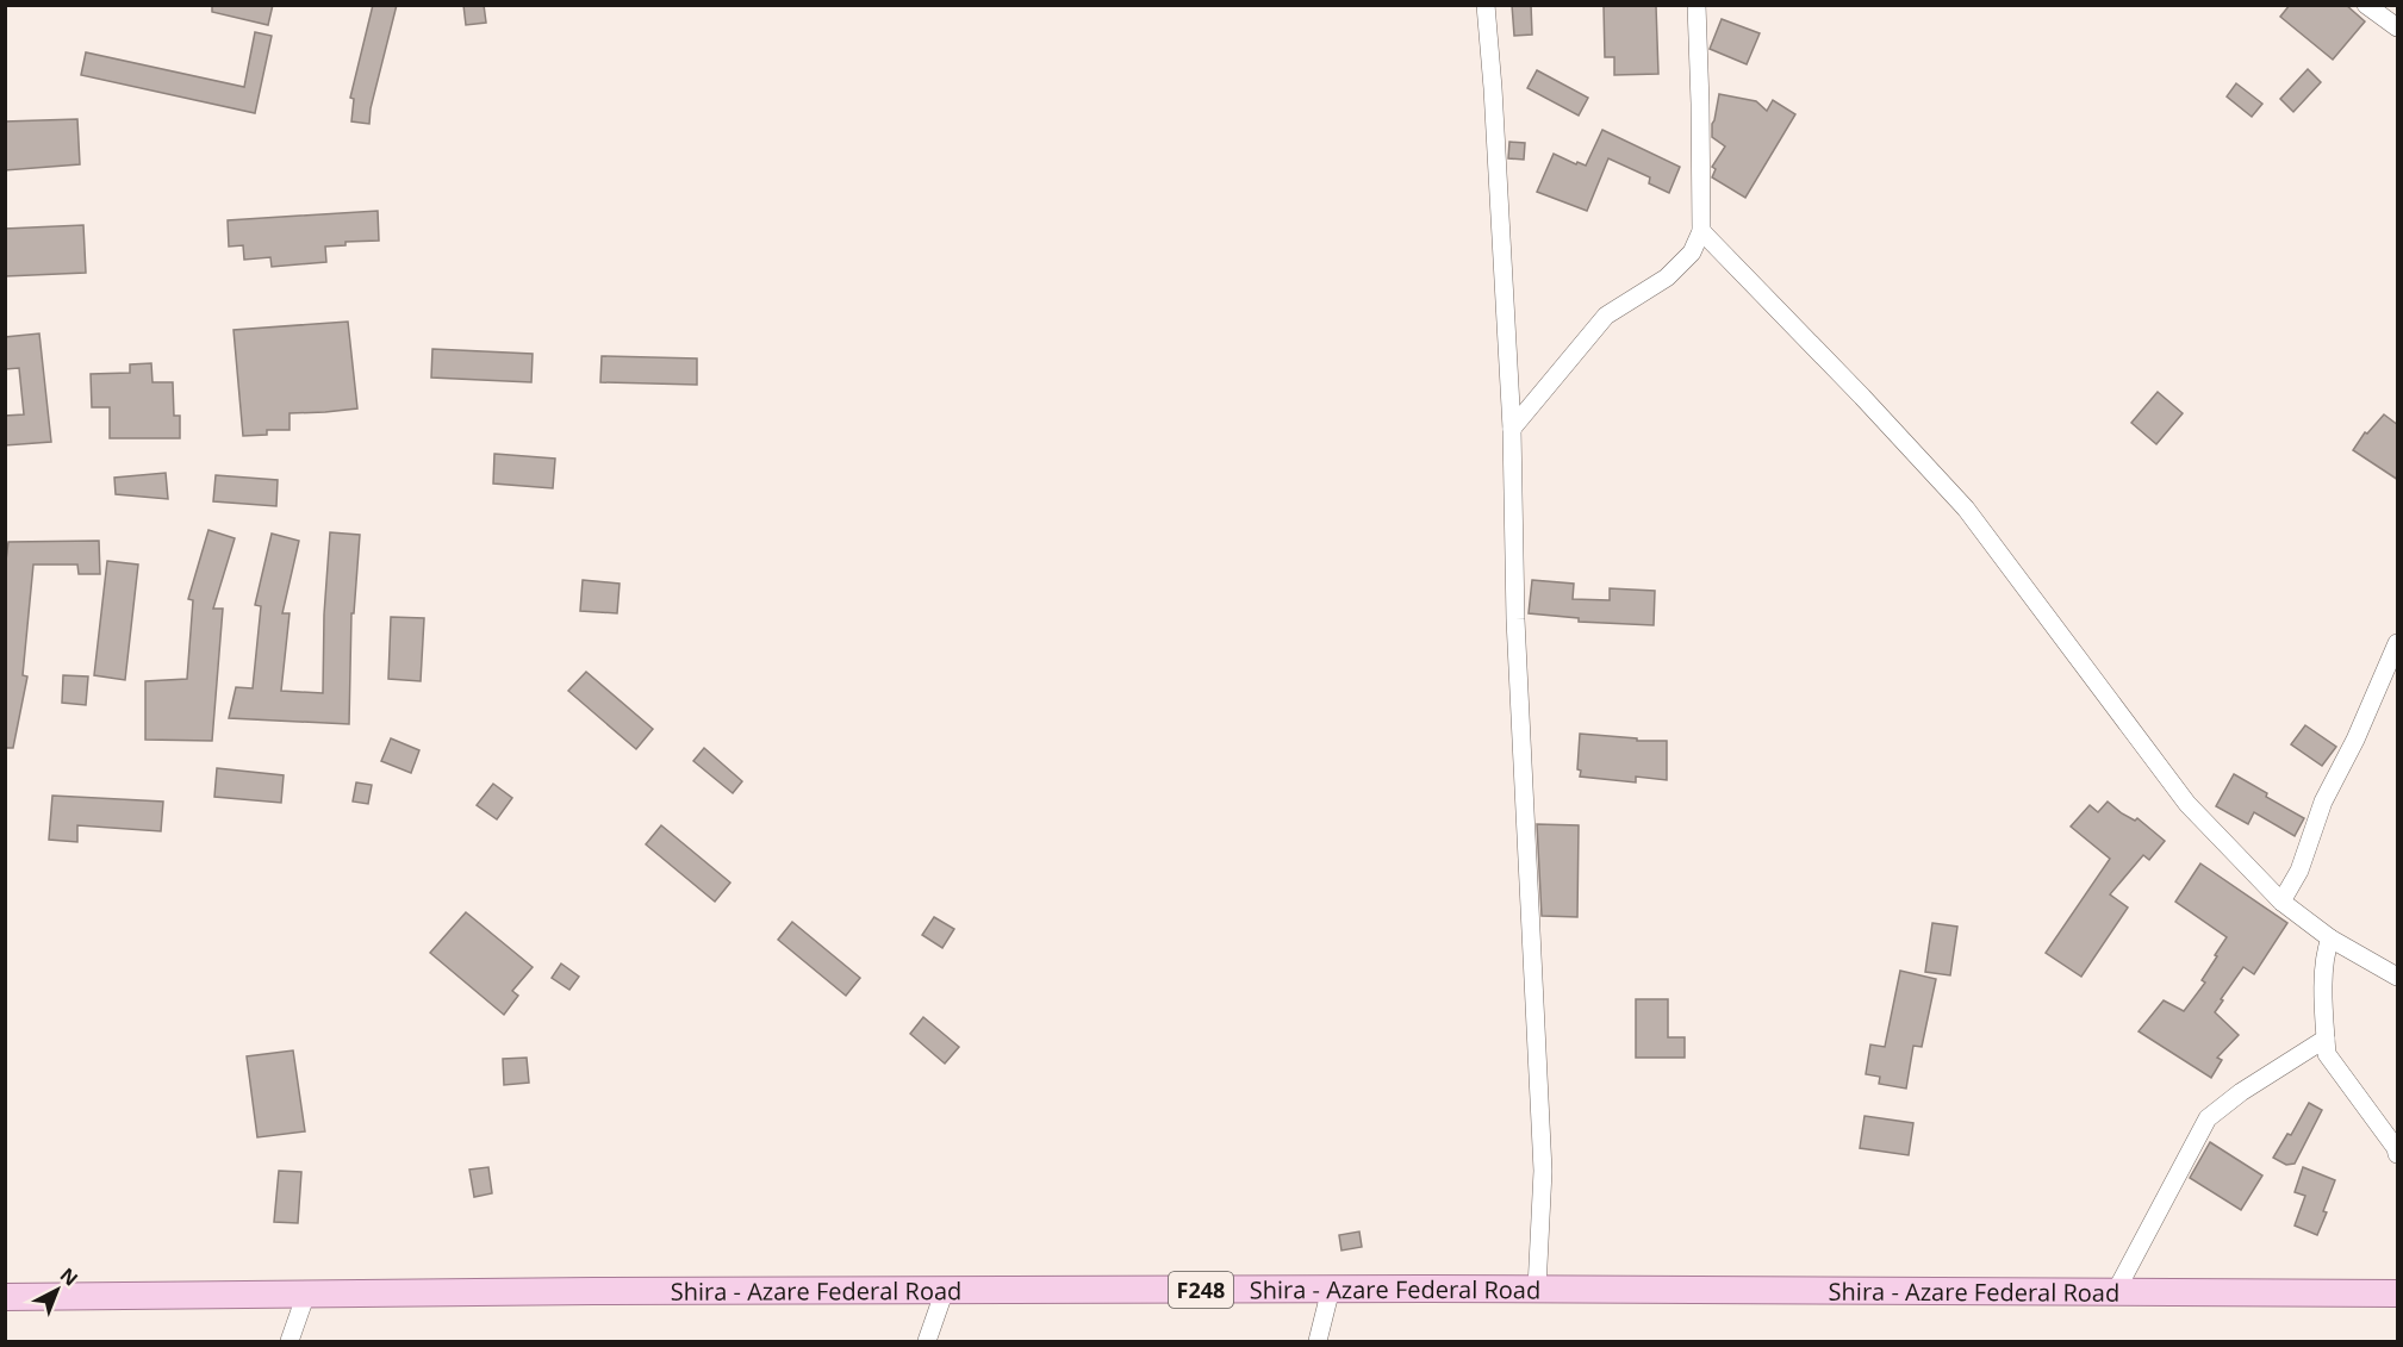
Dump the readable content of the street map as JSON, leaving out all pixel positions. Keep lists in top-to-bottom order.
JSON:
{
  "streets": {
    "main road": ["Shira - Azare Federal Road", "F248"]
  },
  "north": "top right"
}
